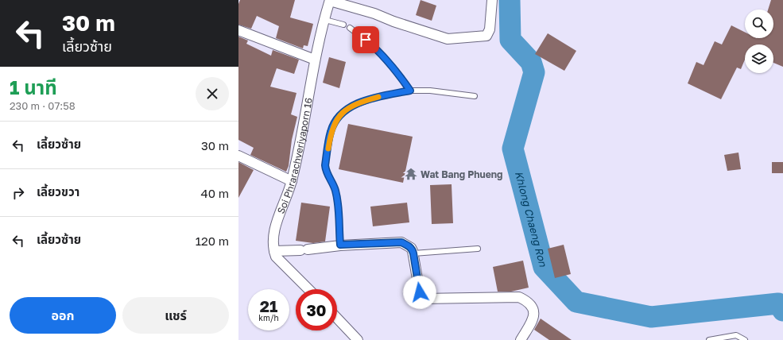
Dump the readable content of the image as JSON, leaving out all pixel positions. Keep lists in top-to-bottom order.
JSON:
{
  "streets": {
    "street": ["Soi Phrarachveriyaporn 16"]
  },
  "water": ["Khlong Chaeng Ron"],
  "places": {
    "temple": ["Wat Bang Phueng"]
  },
  "page": {
    "turn": ["30 m", "เลี้ยวซ้าย"],
    "heading": ["1 นาที", "230 m · 07:58"],
    "list": [
      {
        "name": "เลี้ยวซ้าย",
        "value": "30 m"
      },
      {
        "name": "เลี้ยวขวา",
        "value": "40 m"
      },
      {
        "name": "เลี้ยวซ้าย",
        "value": "120 m"
      }
    ],
    "speed": "21 km/h",
    "limit": "30",
    "buttons": ["ออก", "แชร์"]
  }
}
